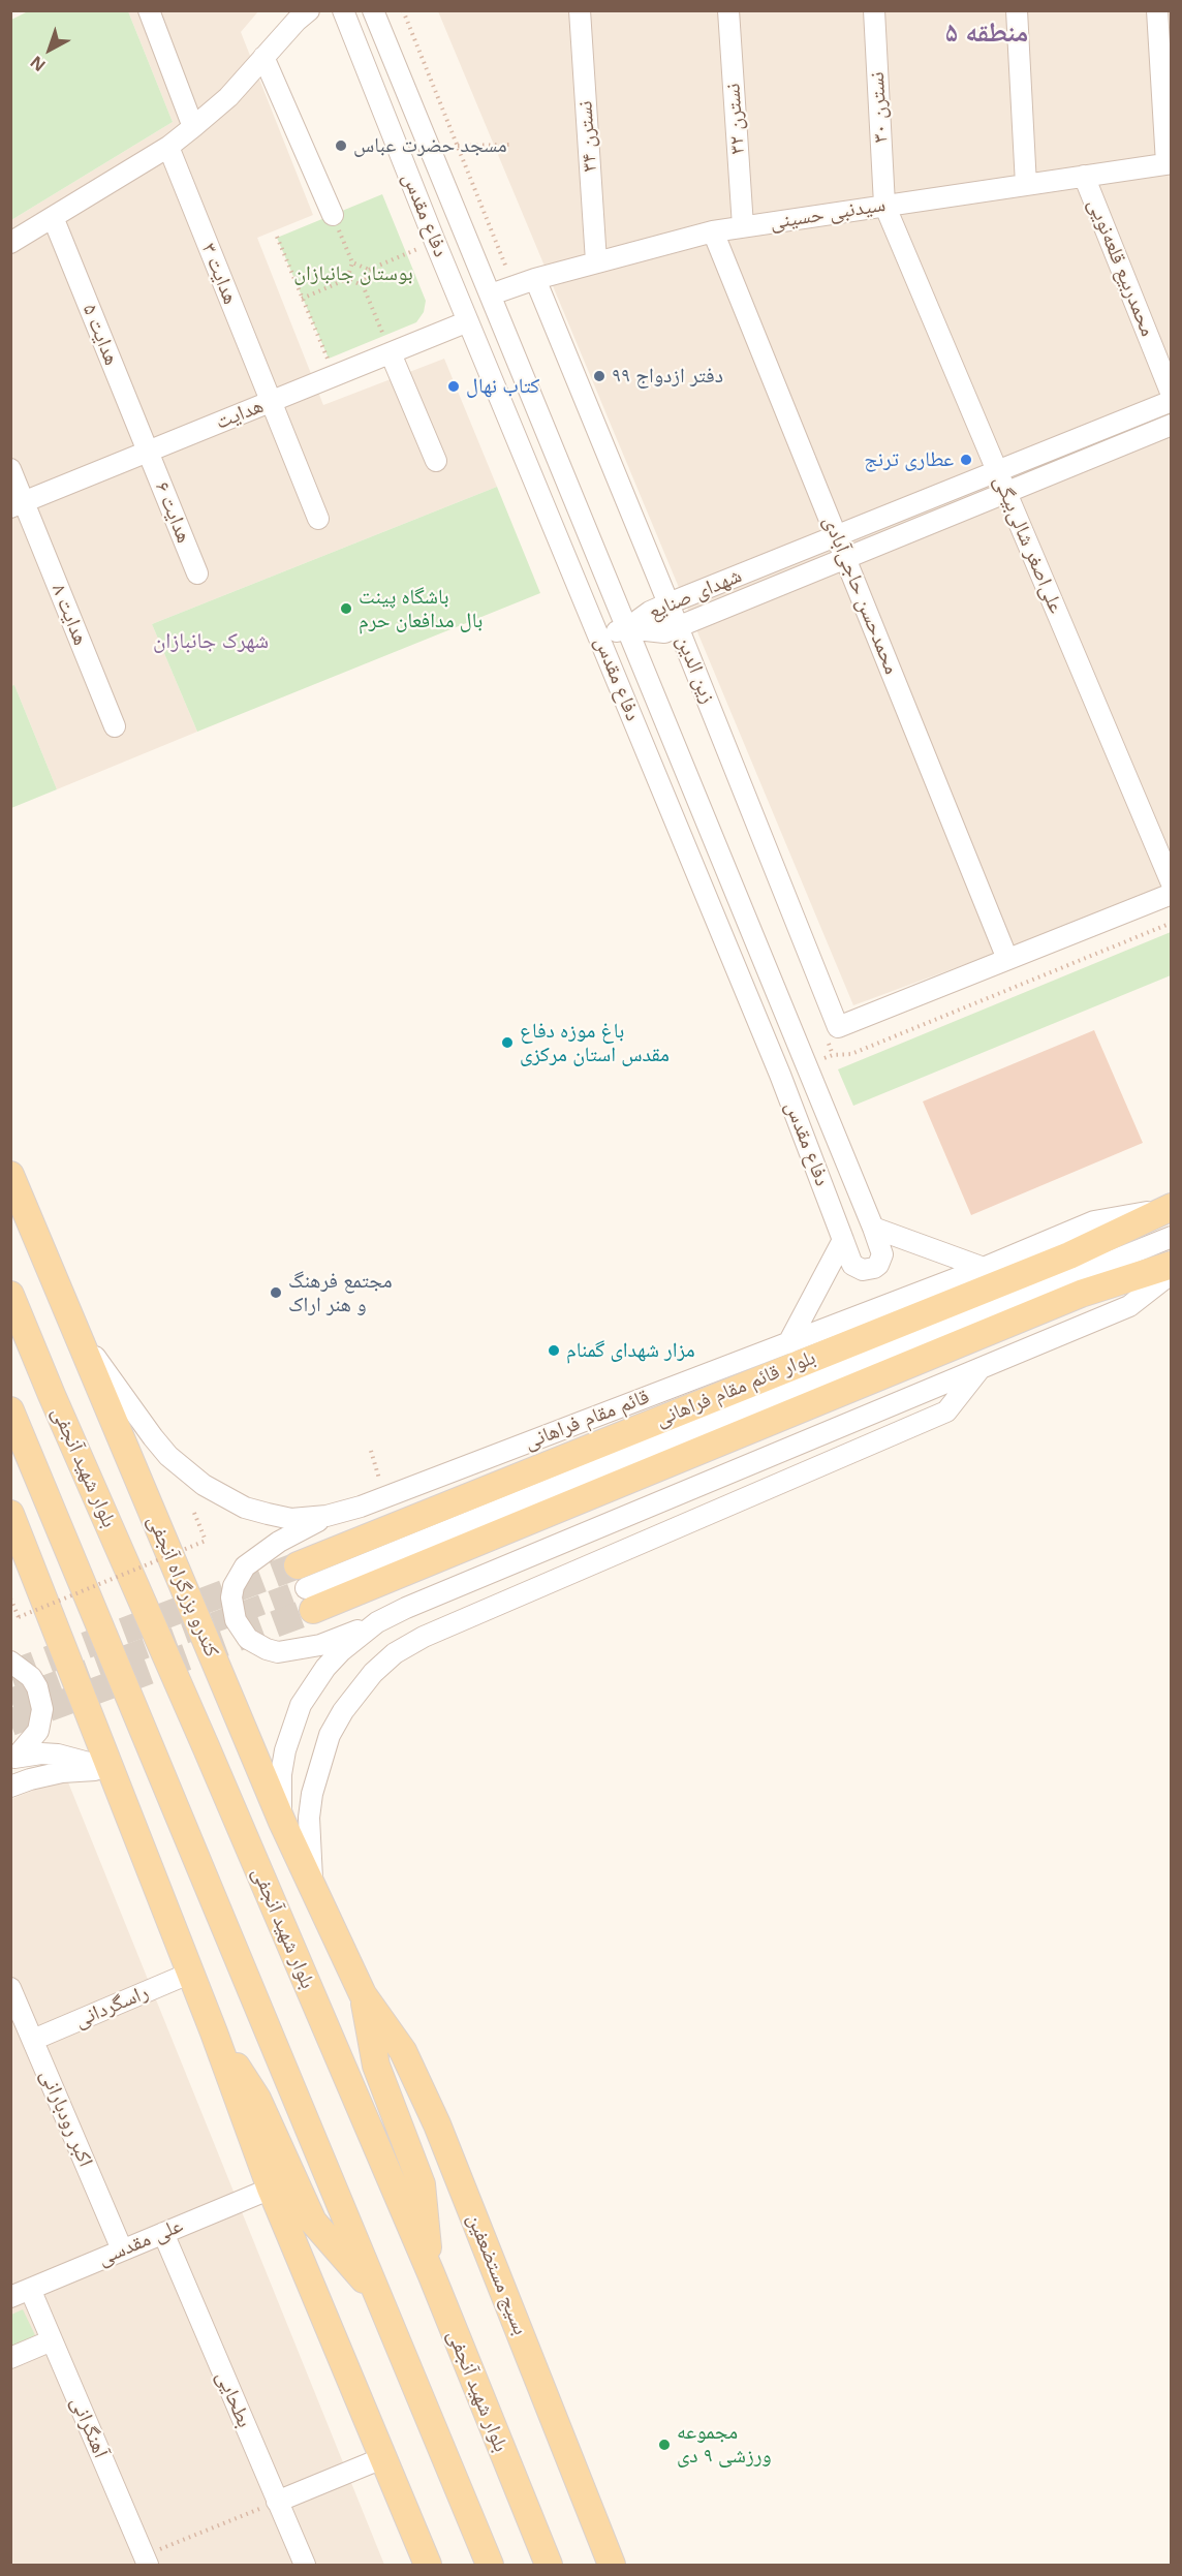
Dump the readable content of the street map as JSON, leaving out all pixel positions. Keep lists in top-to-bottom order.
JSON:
{
  "streets": {
    "main road": [
      "بلوار قائم مقام فراهانی",
      "بلوار شهید آنجفی",
      "کندرو بزرگراه آنجفی",
      "بسیج مستضعفین"
    ],
    "street": [
      "نسترن ۳۰",
      "نسترن ۳۲",
      "نسترن ۳۴",
      "سیدنبی حسینی",
      "دفاع مقدس",
      "محمدربیع قلعه‌نویی",
      "هدایت ۳",
      "هدایت ۵",
      "هدایت",
      "هدایت ۶",
      "علی‌اصغر شالی‌بیگی",
      "شهدای صنایع",
      "محمدحسن حاجی‌آبادی",
      "هدایت ۸",
      "زین الدین",
      "قائم مقام فراهانی",
      "راسگردانی",
      "اکبر رودبارانی",
      "علی مقدسی",
      "بطحایی",
      "آهنگرانی"
    ]
  },
  "crossings": [
    ["نسترن ۳۰", "سیدنبی حسینی"],
    ["نسترن ۳۰", "علی‌اصغر شالی‌بیگی"],
    ["نسترن ۳۲", "سیدنبی حسینی"],
    ["نسترن ۳۴", "سیدنبی حسینی"],
    ["سیدنبی حسینی", "دفاع مقدس"],
    ["سیدنبی حسینی", "محمدربیع قلعه‌نویی"],
    ["سیدنبی حسینی", "علی‌اصغر شالی‌بیگی"],
    ["سیدنبی حسینی", "محمدحسن حاجی‌آبادی"],
    ["سیدنبی حسینی", "زین الدین"],
    ["دفاع مقدس", "هدایت"],
    ["دفاع مقدس", "شهدای صنایع"],
    ["هدایت ۳", "هدایت"],
    ["هدایت ۵", "هدایت"],
    ["هدایت ۵", "هدایت ۶"],
    ["هدایت", "هدایت ۶"],
    ["هدایت", "هدایت ۸"],
    ["علی‌اصغر شالی‌بیگی", "شهدای صنایع"],
    ["شهدای صنایع", "محمدحسن حاجی‌آبادی"],
    ["شهدای صنایع", "زین الدین"],
    ["محمدحسن حاجی‌آبادی", "زین الدین"],
    ["بلوار قائم مقام فراهانی", "قائم مقام فراهانی"],
    ["قائم مقام فراهانی", "کندرو بزرگراه آنجفی"],
    ["کندرو بزرگراه آنجفی", "بسیج مستضعفین"],
    ["راسگردانی", "اکبر رودبارانی"],
    ["اکبر رودبارانی", "علی مقدسی"],
    ["علی مقدسی", "بطحایی"],
    ["علی مقدسی", "آهنگرانی"]
  ],
  "districts": ["منطقه ۵", "شهرک جانبازان"],
  "parks": ["بوستان جانبازان"],
  "places": [
    "مسجد حضرت عباس",
    "دفتر ازدواج ۹۹",
    "کتاب نهال",
    "عطاری ترنج",
    "باشگاه پینت بال مدافعان حرم",
    "باغ موزه دفاع مقدس استان مرکزی",
    "مجتمع فرهنگ و هنر اراک",
    "مزار شهدای گمنام",
    "مجموعه ورزشی ۹ دی"
  ],
  "north": "bottom left"
}
